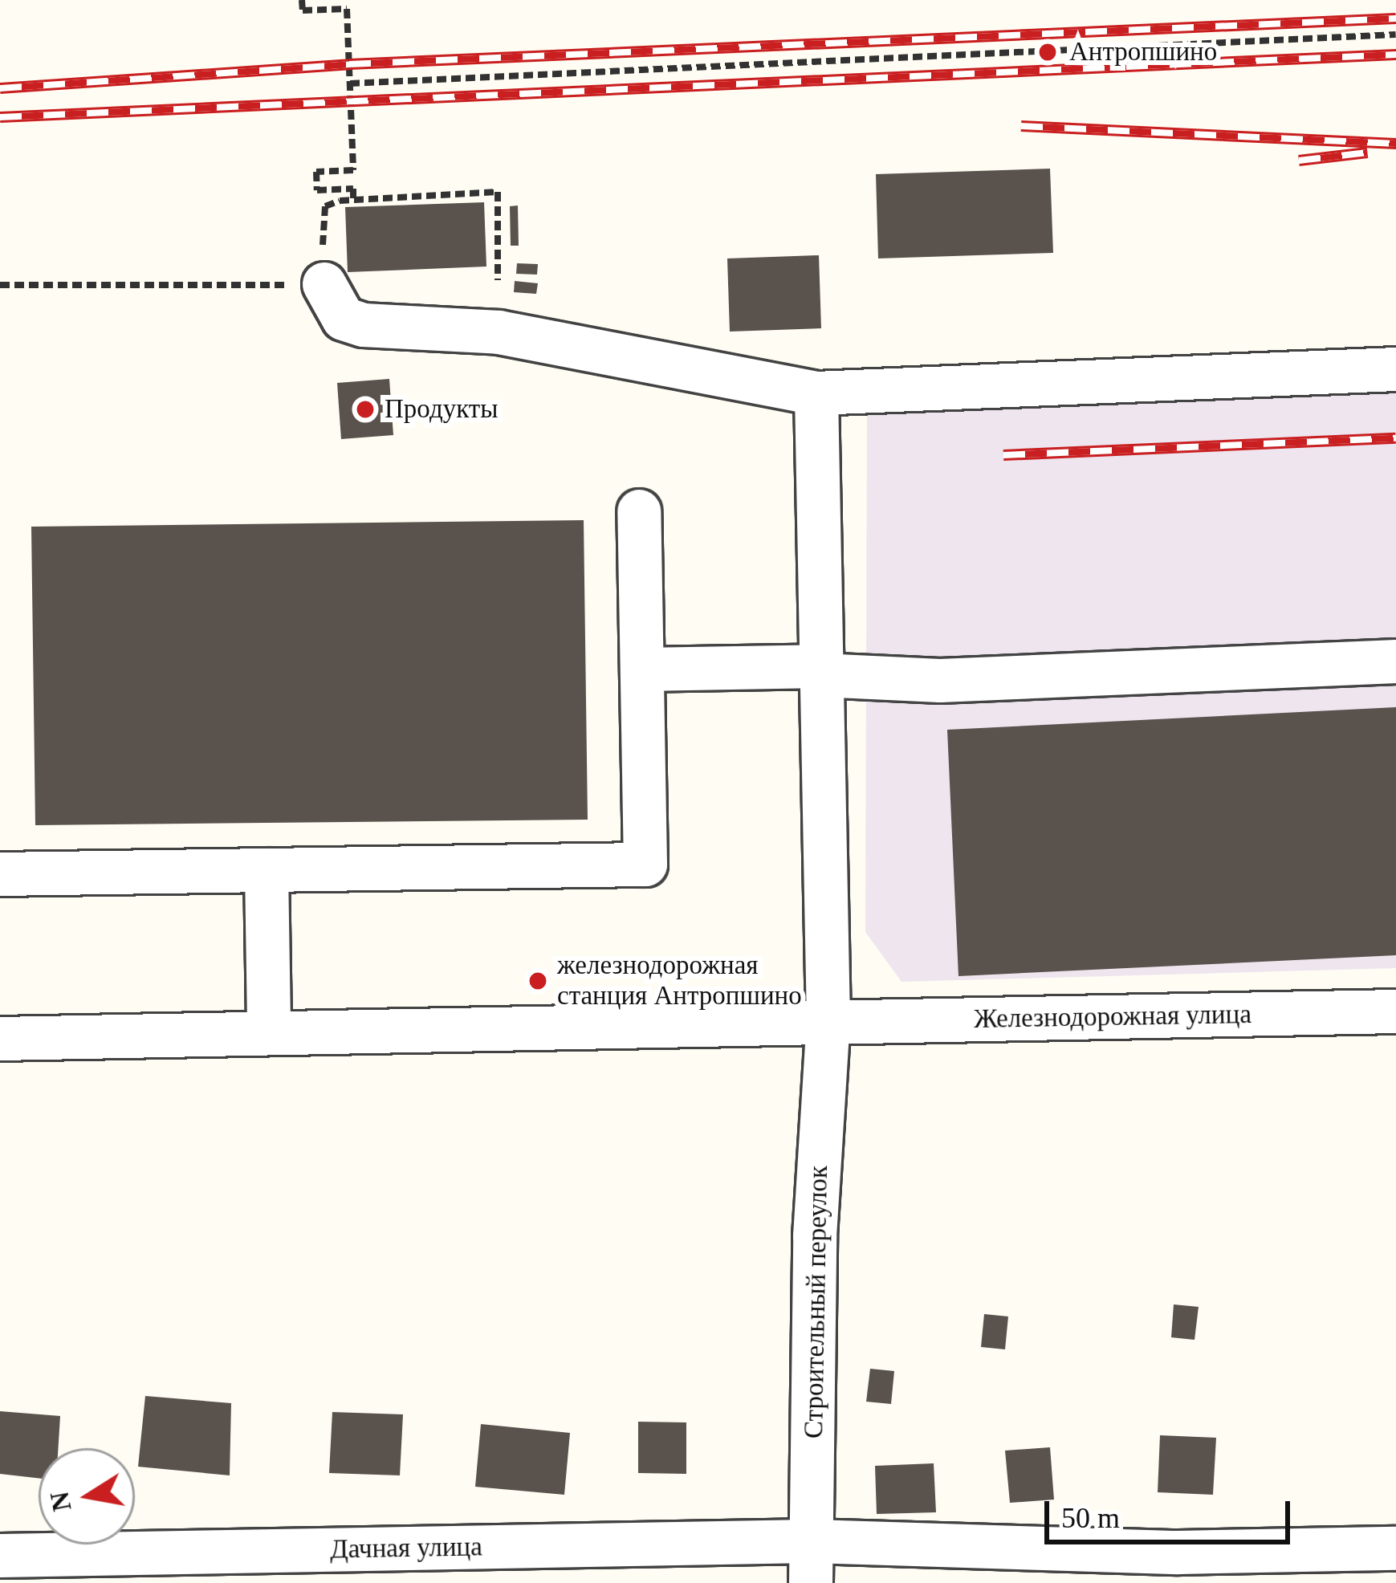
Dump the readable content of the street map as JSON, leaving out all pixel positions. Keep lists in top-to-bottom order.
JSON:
{
  "streets": {
    "street": ["Железнодорожная улица", "Строительный переулок", "Дачная улица"]
  },
  "crossings": [
    ["Железнодорожная улица", "Строительный переулок"],
    ["Строительный переулок", "Дачная улица"]
  ],
  "places": ["Антропшино", "Продукты", "железнодорожная станция Антропшино"],
  "scale_bar": "50 m",
  "north": "left"
}
